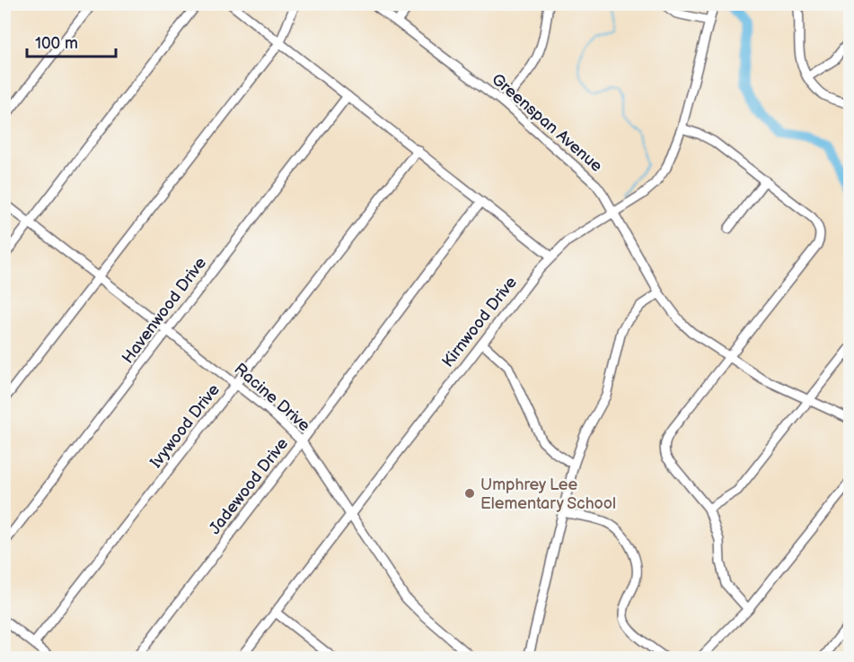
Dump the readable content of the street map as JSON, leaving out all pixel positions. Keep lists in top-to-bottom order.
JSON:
{
  "streets": {
    "street": [
      "Greenspan Avenue",
      "Havenwood Drive",
      "Kirnwood Drive",
      "Racine Drive",
      "Ivywood Drive",
      "Jadewood Drive"
    ]
  },
  "crossings": [
    ["Greenspan Avenue", "Kirnwood Drive"],
    ["Havenwood Drive", "Racine Drive"],
    ["Kirnwood Drive", "Racine Drive"],
    ["Racine Drive", "Ivywood Drive"],
    ["Racine Drive", "Jadewood Drive"]
  ],
  "places": ["Umphrey Lee Elementary School"],
  "scale_bar": "100 m"
}
